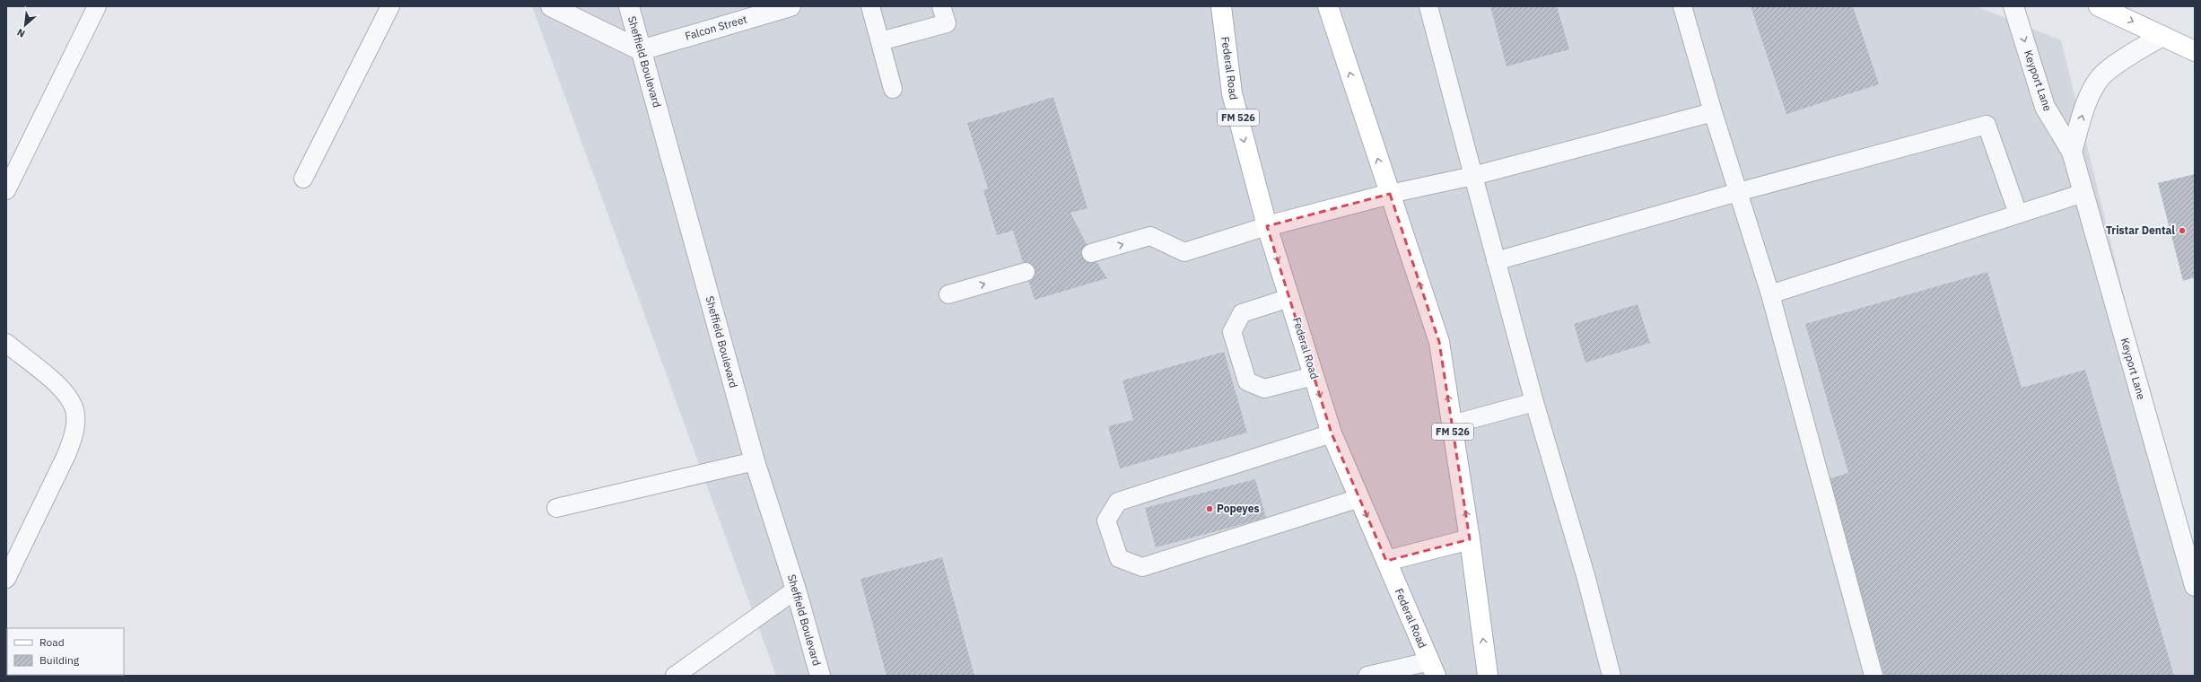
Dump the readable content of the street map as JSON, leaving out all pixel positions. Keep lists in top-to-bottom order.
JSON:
{
  "streets": {
    "main road": ["Federal Road", "FM 526"],
    "street": ["Falcon Street", "Sheffield Boulevard", "Keyport Lane"]
  },
  "crossings": [
    ["Falcon Street", "Sheffield Boulevard"]
  ],
  "places": ["Tristar Dental", "Popeyes"],
  "legend": ["Road", "Building"],
  "north": "bottom left"
}
